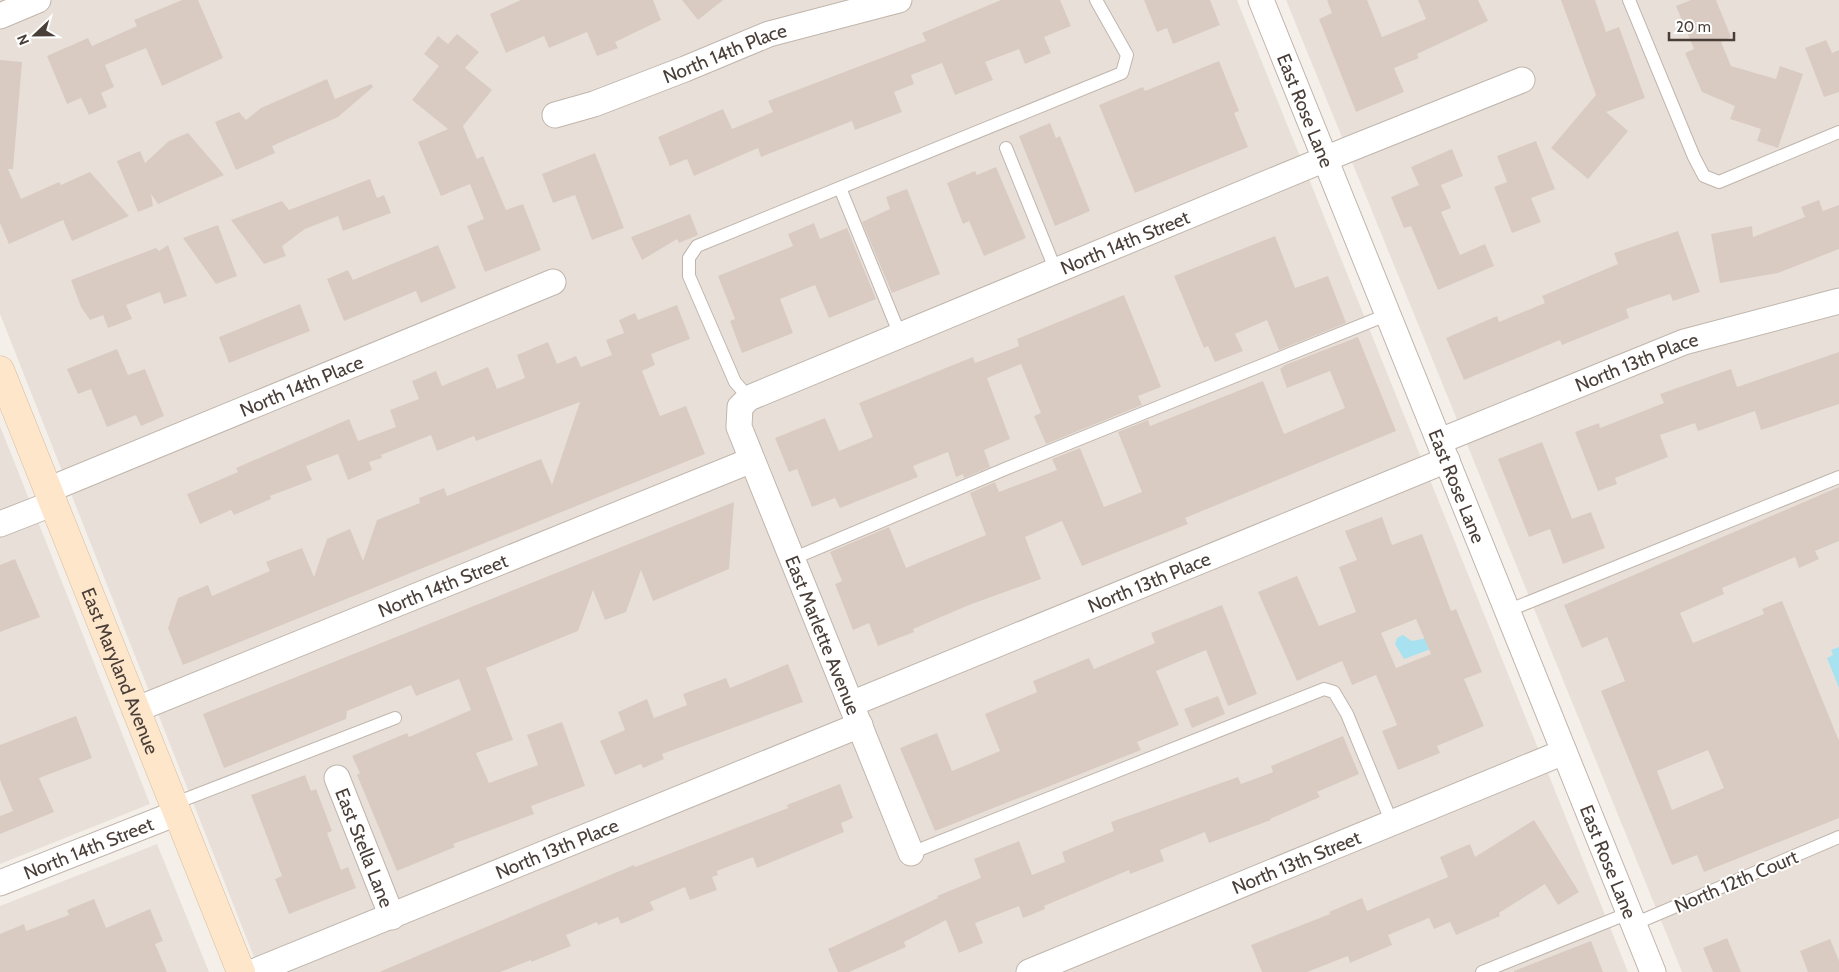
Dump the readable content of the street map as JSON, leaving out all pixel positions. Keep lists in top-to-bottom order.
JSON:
{
  "streets": {
    "street": [
      "North 14th Place",
      "East Rose Lane",
      "North 14th Street",
      "North 13th Place",
      "East Marlette Avenue",
      "East Maryland Avenue",
      "East Stella Lane",
      "North 13th Street"
    ],
    "lane": ["North 12th Court"]
  },
  "crossings": [
    ["North 14th Place", "East Maryland Avenue"],
    ["East Rose Lane", "North 14th Street"],
    ["East Rose Lane", "North 13th Place"],
    ["East Rose Lane", "North 13th Street"],
    ["East Rose Lane", "North 12th Court"],
    ["North 14th Street", "East Marlette Avenue"],
    ["North 14th Street", "East Maryland Avenue"],
    ["North 13th Place", "East Marlette Avenue"],
    ["North 13th Place", "East Stella Lane"]
  ],
  "scale_bar": "20 m",
  "north": "left"
}
